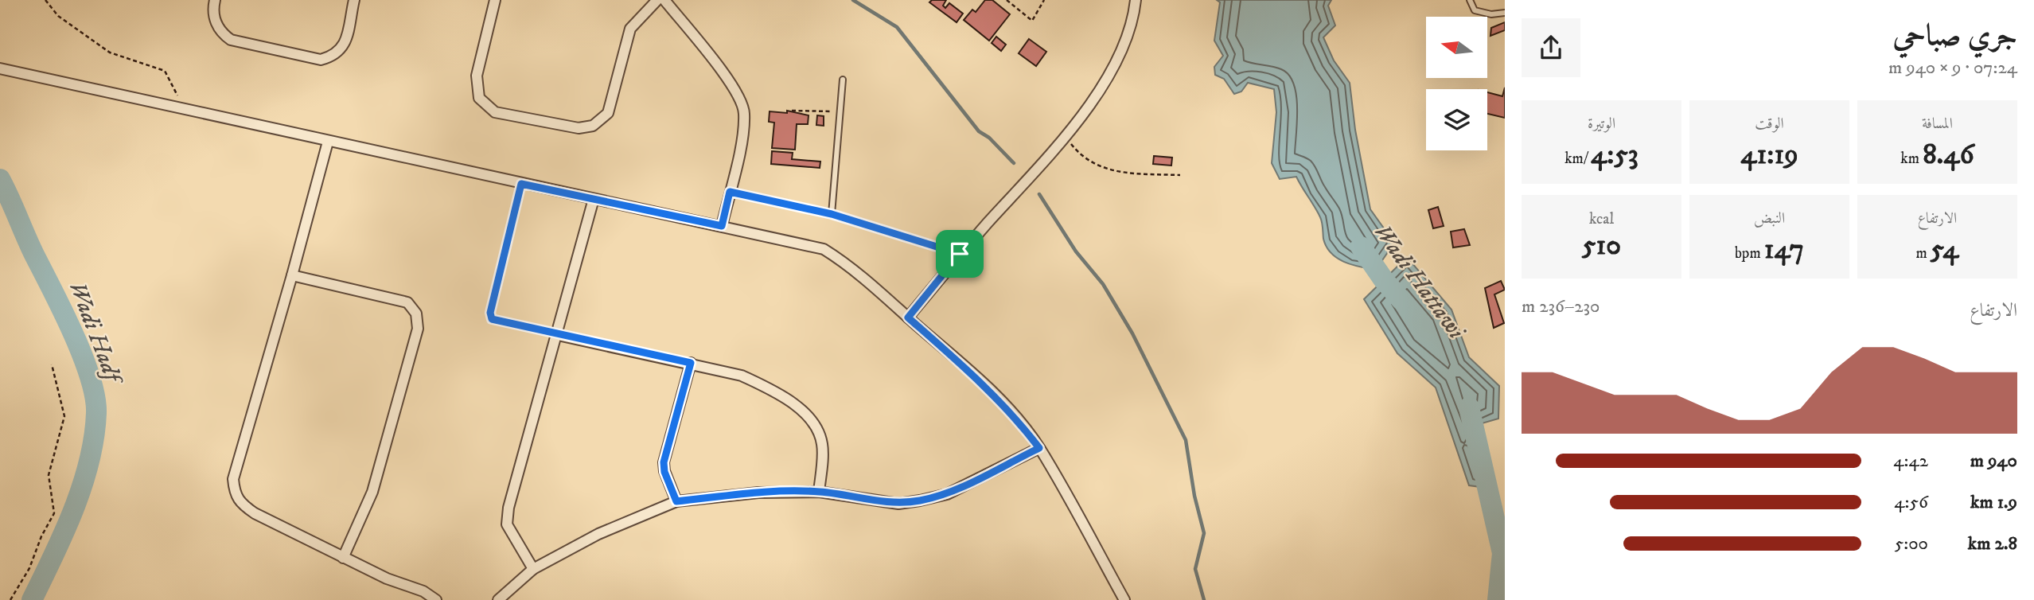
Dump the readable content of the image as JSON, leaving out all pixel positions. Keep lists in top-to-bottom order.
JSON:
{
  "water": ["Wadi Hattawi", "Wadi Hadf"],
  "north": "left",
  "page": {
    "heading": ["جري صباحي", "07:24 · 9 × 940 m"],
    "stats": [
      ["المسافة", "8.46 km"],
      ["الوقت", "41:19"],
      ["الوتيرة", "4:53 /km"],
      ["الارتفاع", "54 m"],
      ["النبض", "147 bpm"],
      ["kcal", "510"]
    ],
    "chart": ["الارتفاع", "230–236 m"],
    "list": [
      {
        "name": "940 m",
        "note": "4:42"
      },
      {
        "name": "1.9 km",
        "note": "4:56"
      },
      {
        "name": "2.8 km",
        "note": "5:00"
      }
    ]
  }
}
